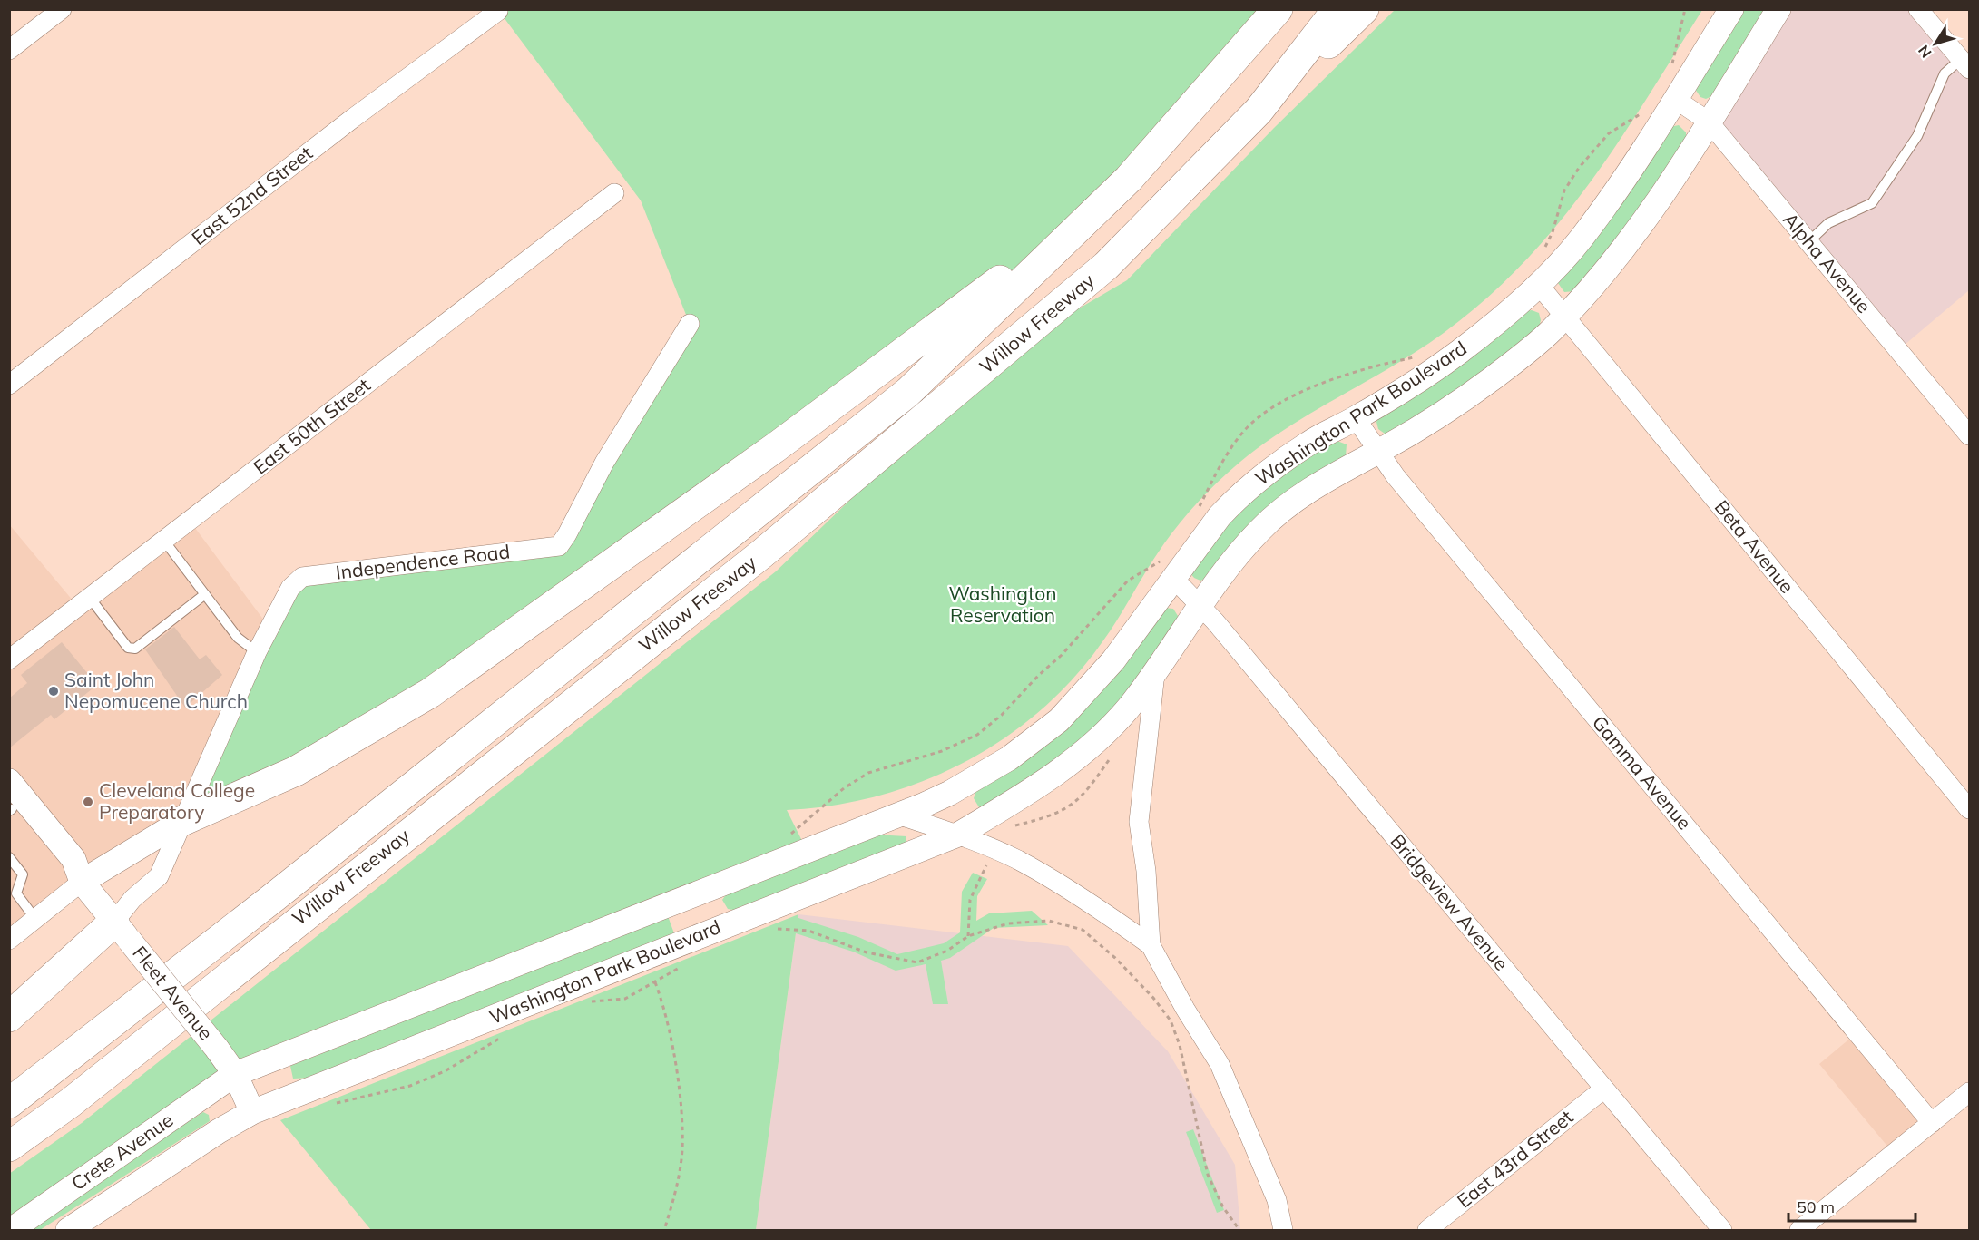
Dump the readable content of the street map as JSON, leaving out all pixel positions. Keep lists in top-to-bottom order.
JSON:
{
  "streets": {
    "highway": ["Willow Freeway"],
    "street": [
      "East 52nd Street",
      "Alpha Avenue",
      "Washington Park Boulevard",
      "East 50th Street",
      "Beta Avenue",
      "Independence Road",
      "Gamma Avenue",
      "Bridgeview Avenue",
      "Fleet Avenue",
      "Crete Avenue",
      "East 43rd Street"
    ]
  },
  "crossings": [
    ["Alpha Avenue", "Washington Park Boulevard"],
    ["Washington Park Boulevard", "Beta Avenue"],
    ["Washington Park Boulevard", "Gamma Avenue"],
    ["Washington Park Boulevard", "Bridgeview Avenue"],
    ["Washington Park Boulevard", "Fleet Avenue"],
    ["Washington Park Boulevard", "Crete Avenue"],
    ["Independence Road", "Fleet Avenue"],
    ["Bridgeview Avenue", "East 43rd Street"],
    ["Fleet Avenue", "Crete Avenue"]
  ],
  "parks": ["Washington Reservation"],
  "places": ["Saint John Nepomucene Church", "Cleveland College Preparatory"],
  "scale_bar": "50 m",
  "north": "bottom left"
}
